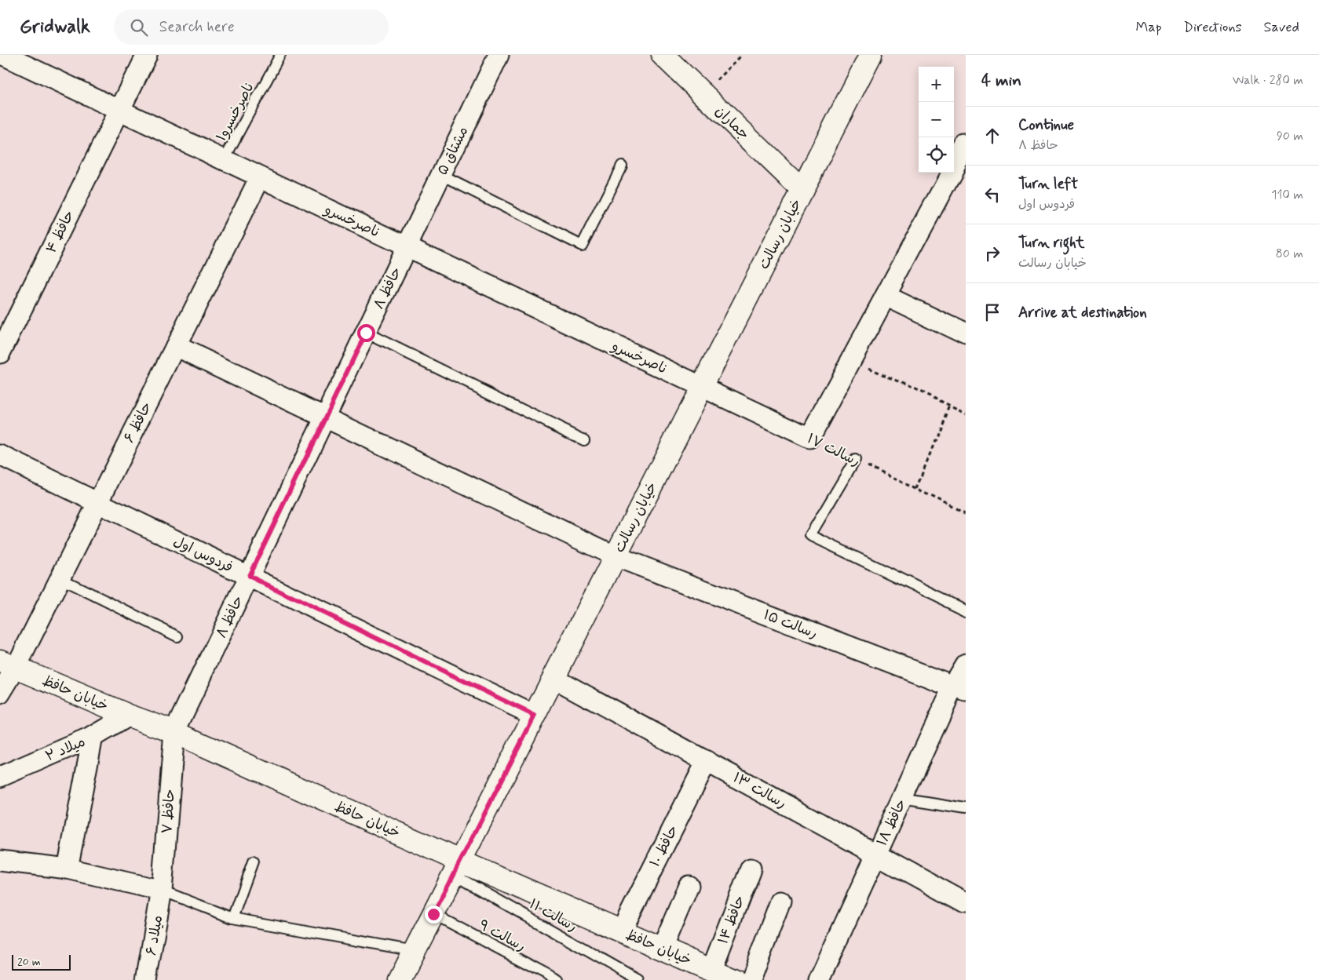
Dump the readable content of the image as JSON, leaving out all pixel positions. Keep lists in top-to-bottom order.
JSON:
{
  "streets": {
    "street": [
      "جماران",
      "مشتاق ۵",
      "ناصرخسرو",
      "حافظ ۴",
      "خیابان رسالت",
      "حافظ ۸",
      "حافظ ۶",
      "رسالت ۱۷",
      "فردوس اول",
      "رسالت ۱۵",
      "خیابان حافظ",
      "میلاد ۲",
      "رسالت ۱۳",
      "حافظ ۷",
      "حافظ ۱۸",
      "حافظ ۱۰",
      "حافظ ۱۴",
      "میلاد ۶"
    ],
    "lane": ["ناصرخسرو۱", "رسالت ۱۱", "رسالت ۹"]
  },
  "crossings": [
    ["ناصرخسرو۱", "ناصرخسرو"],
    ["جماران", "خیابان رسالت"],
    ["مشتاق ۵", "ناصرخسرو"],
    ["مشتاق ۵", "حافظ ۸"],
    ["ناصرخسرو", "حافظ ۴"],
    ["ناصرخسرو", "خیابان رسالت"],
    ["ناصرخسرو", "حافظ ۸"],
    ["ناصرخسرو", "حافظ ۶"],
    ["ناصرخسرو", "رسالت ۱۷"],
    ["خیابان رسالت", "رسالت ۱۷"],
    ["خیابان رسالت", "فردوس اول"],
    ["خیابان رسالت", "رسالت ۱۵"],
    ["خیابان رسالت", "خیابان حافظ"],
    ["خیابان رسالت", "رسالت ۱۳"],
    ["خیابان رسالت", "رسالت ۱۱"],
    ["خیابان رسالت", "رسالت ۹"],
    ["حافظ ۸", "فردوس اول"],
    ["حافظ ۸", "رسالت ۱۵"],
    ["حافظ ۸", "خیابان حافظ"],
    ["حافظ ۸", "حافظ ۷"],
    ["حافظ ۶", "فردوس اول"],
    ["حافظ ۶", "رسالت ۱۵"],
    ["حافظ ۶", "خیابان حافظ"],
    ["رسالت ۱۵", "حافظ ۱۸"],
    ["خیابان حافظ", "میلاد ۲"],
    ["خیابان حافظ", "حافظ ۷"],
    ["خیابان حافظ", "حافظ ۱۰"],
    ["خیابان حافظ", "رسالت ۱۱"],
    ["خیابان حافظ", "حافظ ۱۴"],
    ["رسالت ۱۳", "حافظ ۱۸"],
    ["رسالت ۱۳", "حافظ ۱۰"],
    ["حافظ ۷", "میلاد ۶"]
  ],
  "scale_bar": "20 m",
  "page": {
    "header": "Gridwalk",
    "search": "Search here",
    "nav": ["Map", "Directions", "Saved"],
    "heading": ["4 min", "Walk · 280 m"],
    "map_buttons": ["+", "−"],
    "list": [
      ["Continue", "حافظ ۸", "90 m"],
      ["Turn left", "فردوس اول", "110 m"],
      ["Turn right", "خیابان رسالت", "80 m"],
      "Arrive at destination"
    ],
    "scale": "20 m"
  }
}
